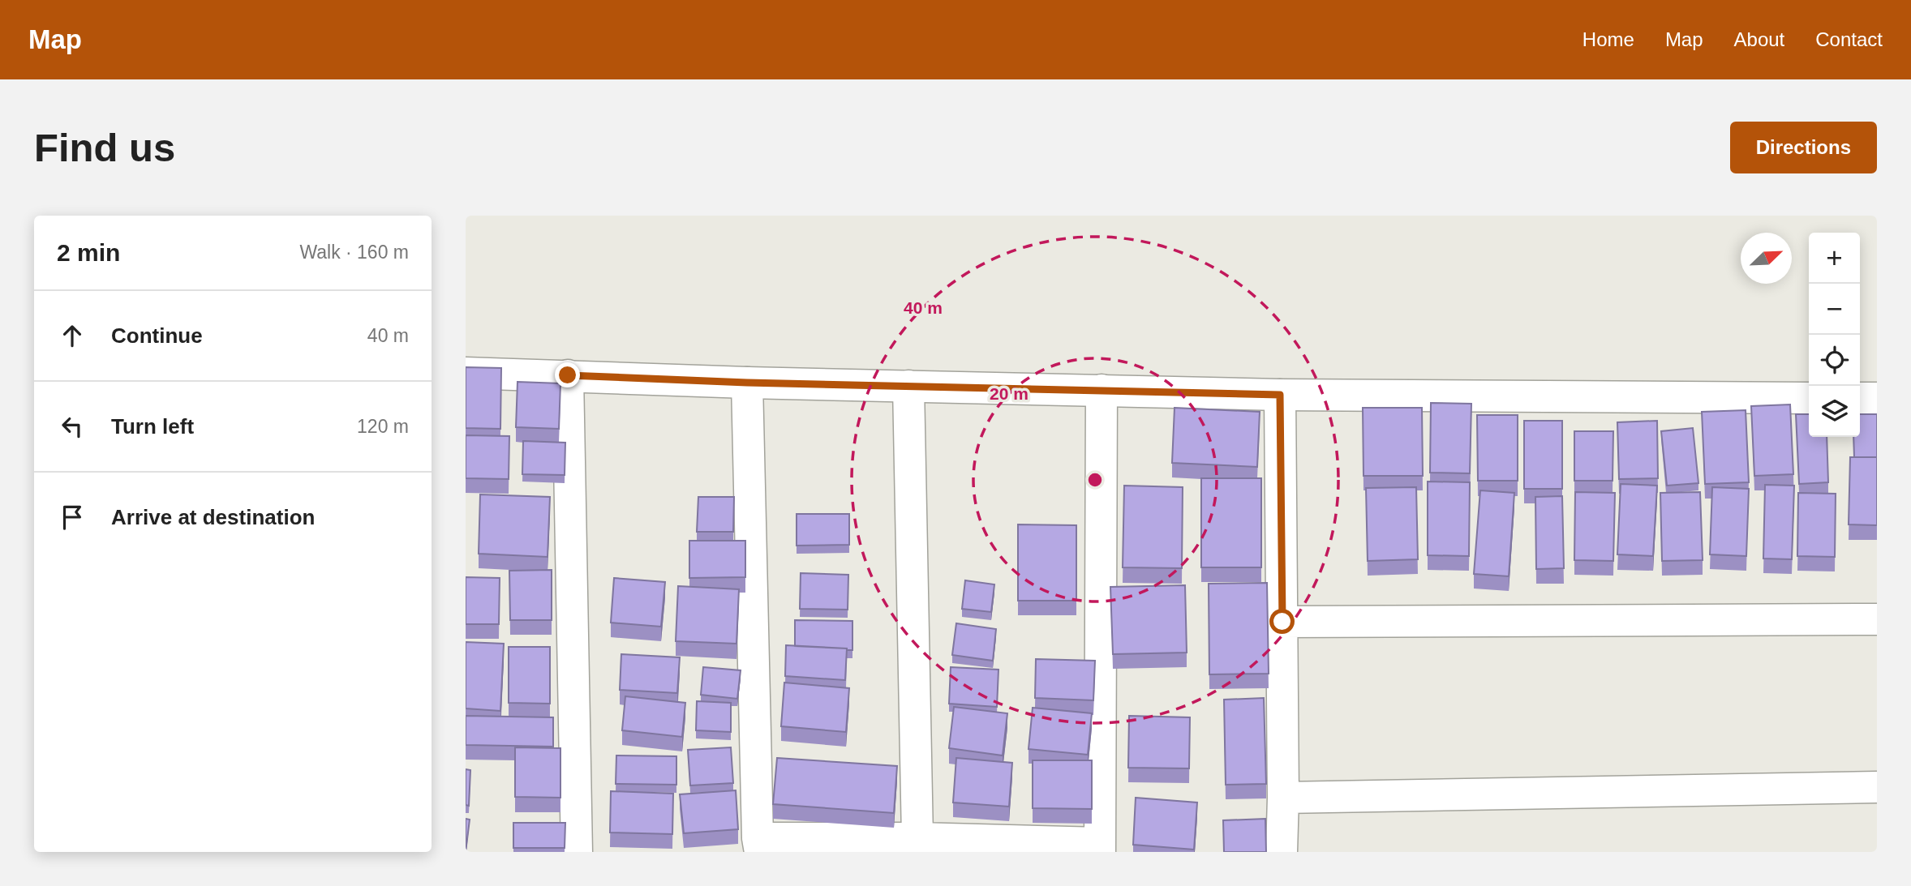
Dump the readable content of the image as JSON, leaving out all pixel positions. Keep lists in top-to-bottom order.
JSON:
{
  "north": "top right",
  "page": {
    "header": "Map",
    "nav": [
      "Home",
      "Map",
      "About",
      "Contact"
    ],
    "buttons": "Directions",
    "title": "Find us",
    "heading": ["2 min", "Walk · 160 m"],
    "map_buttons": ["+", "−"],
    "list": [
      ["Continue", "40 m"],
      ["Turn left", "120 m"],
      "Arrive at destination"
    ]
  },
  "rings": ["40 m", "20 m"]
}
